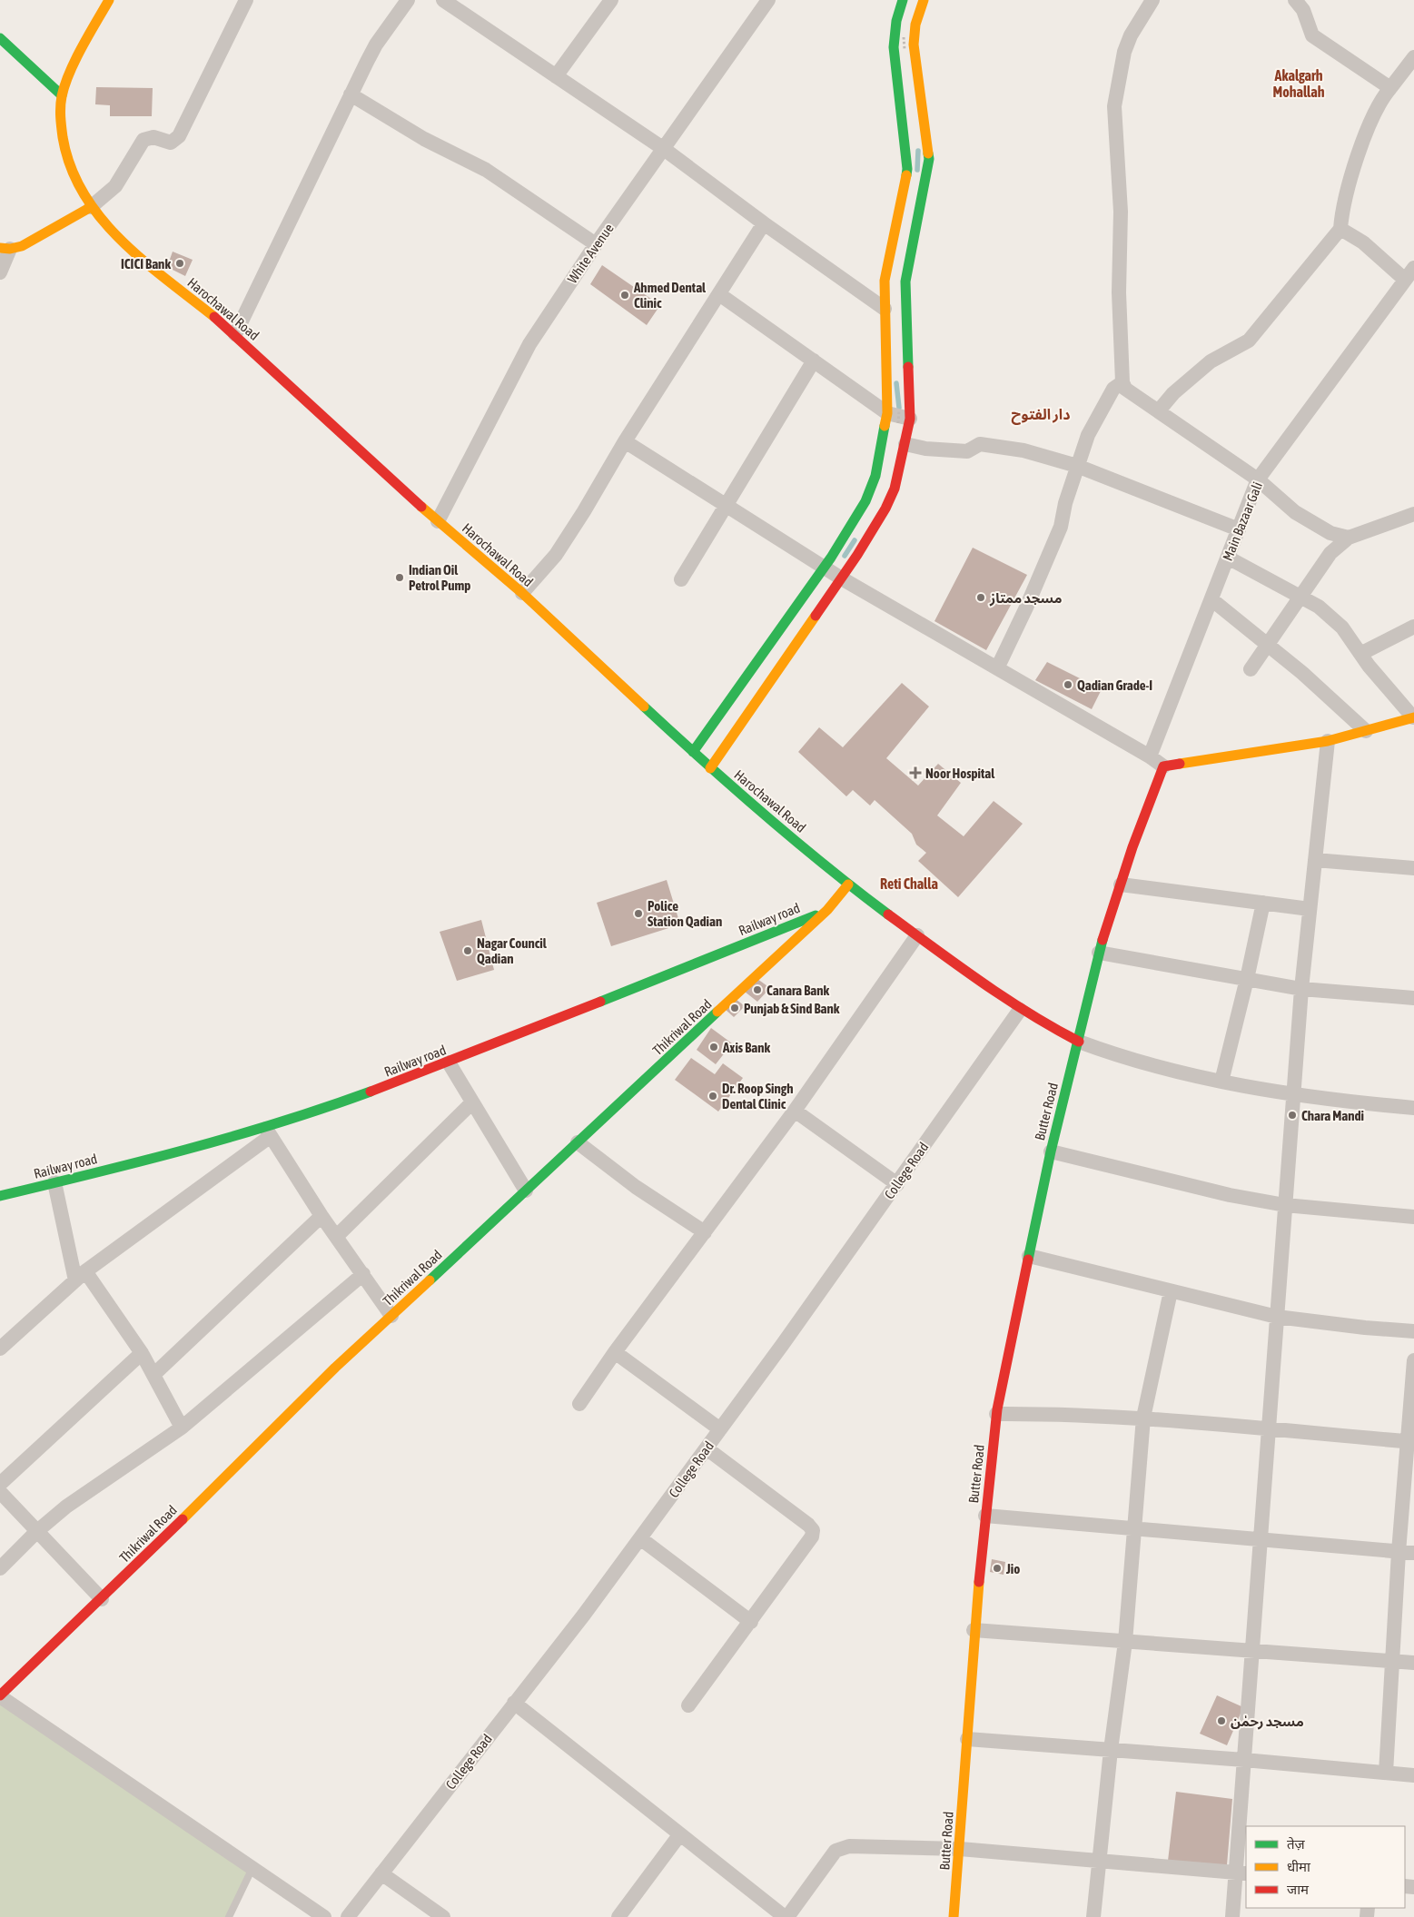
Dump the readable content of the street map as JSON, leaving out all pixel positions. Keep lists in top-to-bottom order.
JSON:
{
  "streets": {
    "main road": [
      "Harochawal Road",
      "Railway road",
      "Thikriwal Road",
      "Butter Road"
    ],
    "street": ["White Avenue", "Main Bazaar Gali", "College Road"]
  },
  "crossings": [
    ["White Avenue", "Harochawal Road"],
    ["Harochawal Road", "Thikriwal Road"],
    ["Harochawal Road", "Butter Road"],
    ["Harochawal Road", "College Road"],
    ["Railway road", "Thikriwal Road"]
  ],
  "districts": ["Akalgarh Mohallah", "دار الفتوح", "Reti Challa"],
  "places": {
    "other": [
      "ICICI Bank",
      "Ahmed Dental Clinic",
      "Indian Oil Petrol Pump",
      "مسجد ممتاز",
      "Qadian Grade-I",
      "Police Station Qadian",
      "Nagar Council Qadian",
      "Canara Bank",
      "Punjab & Sind Bank",
      "Axis Bank",
      "Dr. Roop Singh Dental Clinic",
      "Chara Mandi",
      "Jio",
      "مسجد رحمٰن"
    ],
    "health": ["Noor Hospital"]
  },
  "legend": ["तेज़", "धीमा", "जाम"]
}
